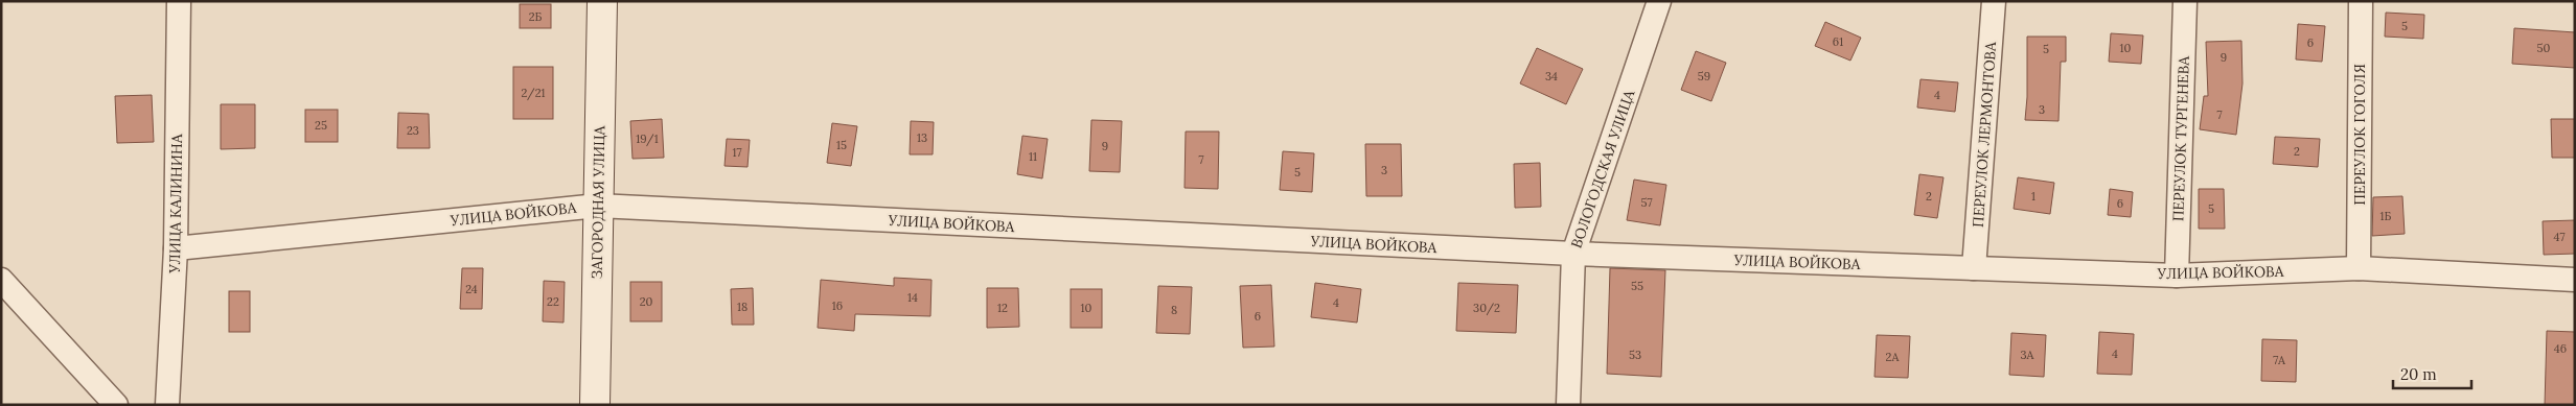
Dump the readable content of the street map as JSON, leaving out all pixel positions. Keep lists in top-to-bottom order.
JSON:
{
  "streets": {
    "street": [
      "ПЕРЕУЛОК ЛЕРМОНТОВА",
      "ПЕРЕУЛОК ГОГОЛЯ",
      "ПЕРЕУЛОК ТУРГЕНЕВА",
      "ВОЛОГОДСКАЯ УЛИЦА",
      "ЗАГОРОДНАЯ УЛИЦА",
      "УЛИЦА КАЛИНИНА",
      "УЛИЦА ВОЙКОВА"
    ]
  },
  "crossings": [
    ["ПЕРЕУЛОК ЛЕРМОНТОВА", "УЛИЦА ВОЙКОВА"],
    ["ПЕРЕУЛОК ГОГОЛЯ", "УЛИЦА ВОЙКОВА"],
    ["ПЕРЕУЛОК ТУРГЕНЕВА", "УЛИЦА ВОЙКОВА"],
    ["ВОЛОГОДСКАЯ УЛИЦА", "УЛИЦА ВОЙКОВА"],
    ["ЗАГОРОДНАЯ УЛИЦА", "УЛИЦА ВОЙКОВА"],
    ["УЛИЦА КАЛИНИНА", "УЛИЦА ВОЙКОВА"]
  ],
  "house_numbers": [
    "2Б",
    "5",
    "61",
    "6",
    "10",
    "50",
    "5",
    "9",
    "34",
    "59",
    "2/21",
    "4",
    "3",
    "7",
    "25",
    "23",
    "13",
    "19/1",
    "15",
    "9",
    "2",
    "17",
    "11",
    "7",
    "3",
    "5",
    "2",
    "1",
    "57",
    "6",
    "5",
    "1Б",
    "47",
    "55",
    "24",
    "14",
    "22",
    "20",
    "4",
    "16",
    "18",
    "12",
    "10",
    "30/2",
    "8",
    "6",
    "46",
    "4",
    "53",
    "3А",
    "2А",
    "7А"
  ],
  "scale_bar": "20 m"
}
